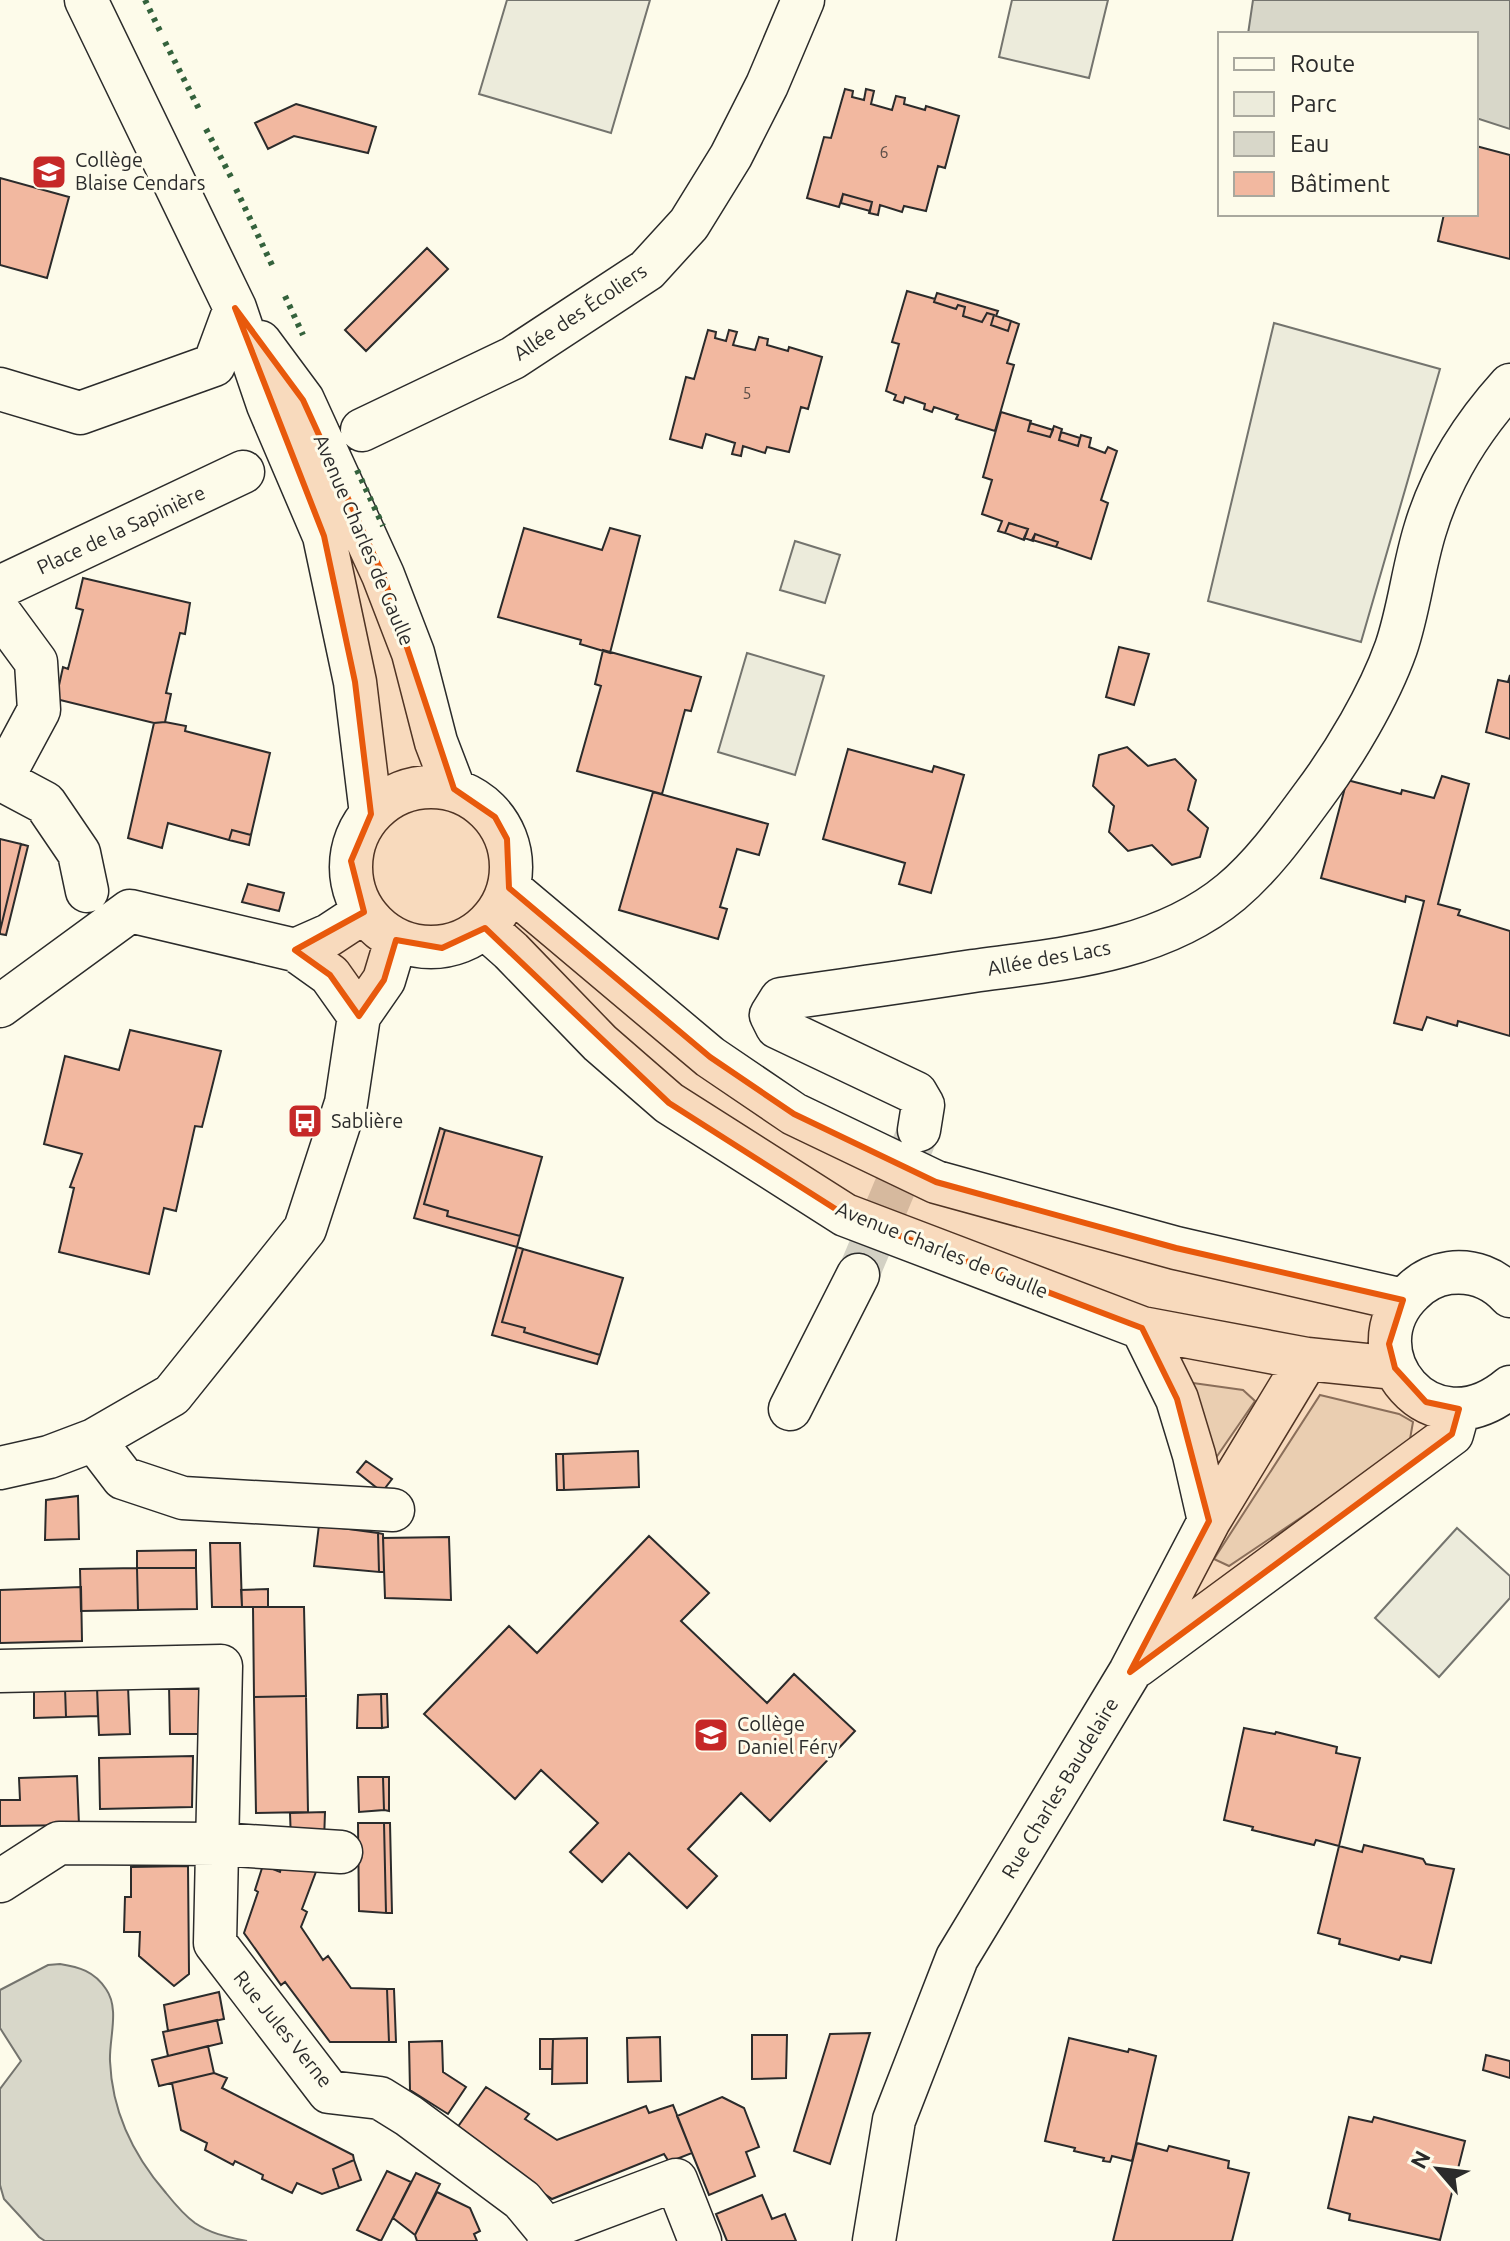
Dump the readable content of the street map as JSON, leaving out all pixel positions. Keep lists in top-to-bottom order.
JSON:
{
  "streets": {
    "street": [
      "Allée des Écoliers",
      "Place de la Sapinière",
      "Avenue Charles de Gaulle",
      "Allée des Lacs",
      "Rue Charles Baudelaire",
      "Rue Jules Verne"
    ]
  },
  "crossings": [
    ["Avenue Charles de Gaulle", "Rue Charles Baudelaire"]
  ],
  "places": {
    "school or university": ["Collège Blaise Cendars", "Collège Daniel Féry"],
    "bus stop": ["Sablière"]
  },
  "house_numbers": ["6", "5"],
  "legend": [
    "Route",
    "Parc",
    "Eau",
    "Bâtiment"
  ],
  "north": "top left"
}
